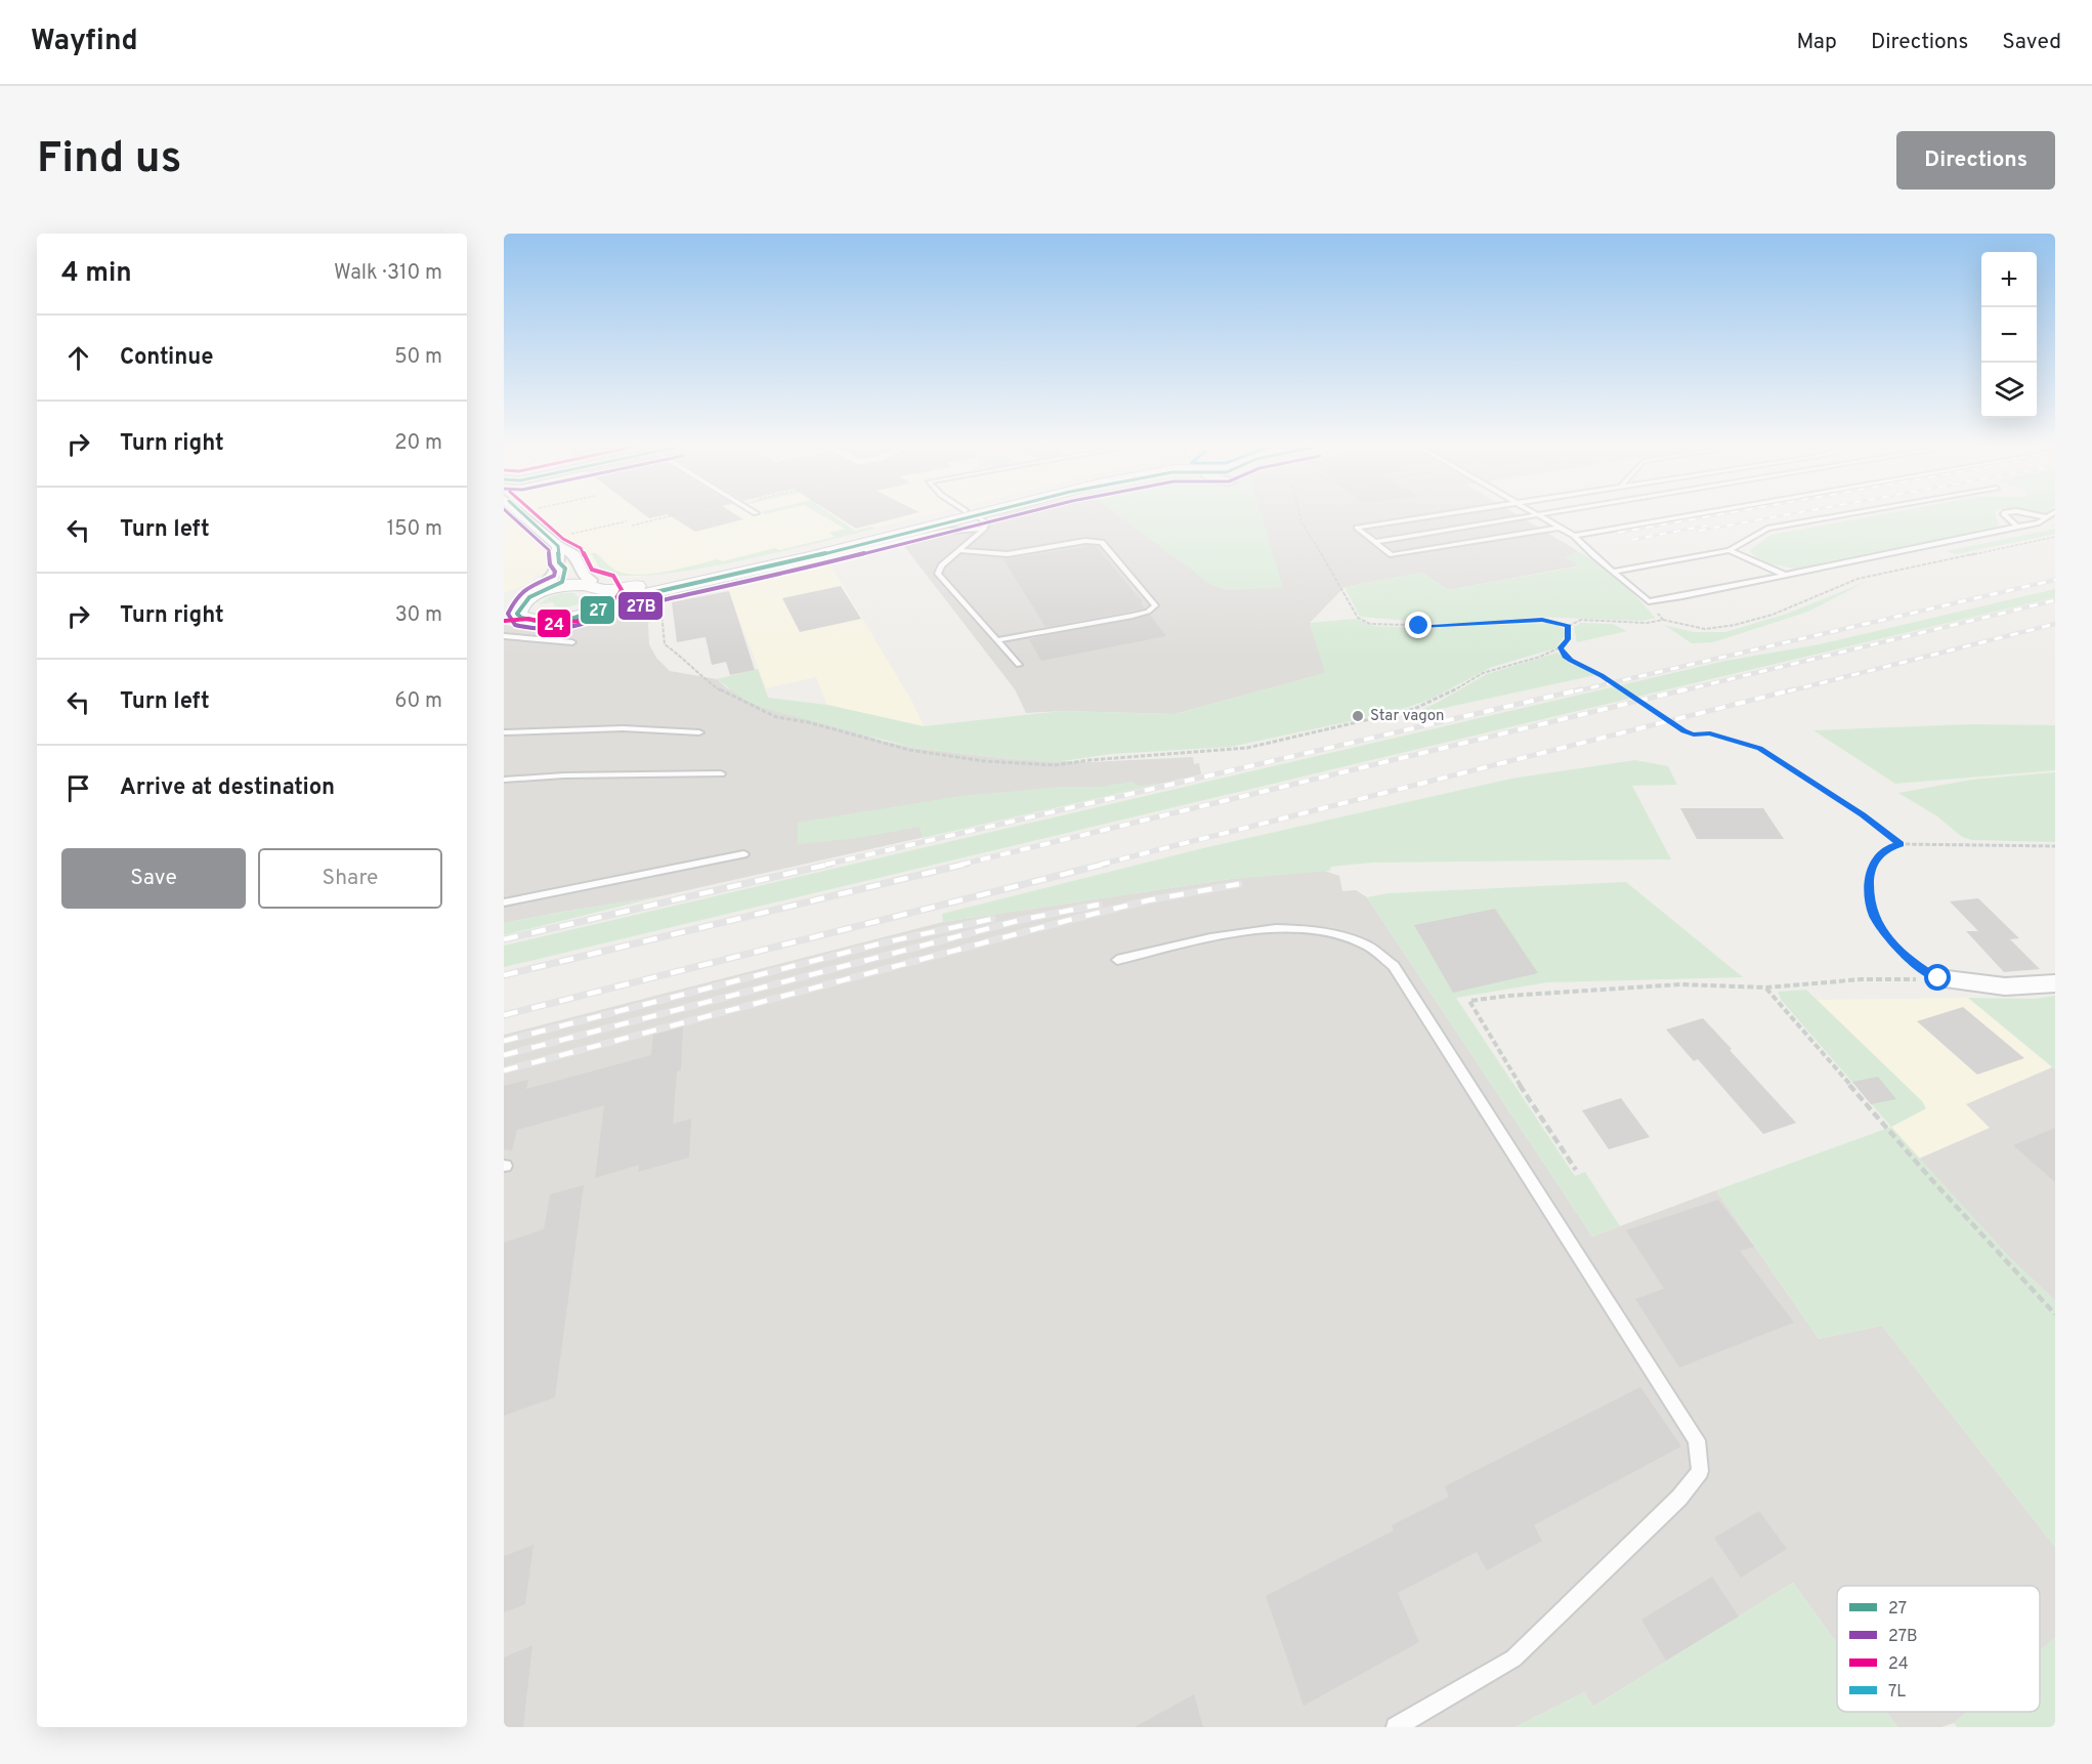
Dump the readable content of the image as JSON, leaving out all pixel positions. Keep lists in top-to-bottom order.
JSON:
{
  "places": ["Star vagon"],
  "lines": ["transit line 27", "transit line 27B", "transit line 24"],
  "legend": [
    "27",
    "27B",
    "24",
    "7L"
  ],
  "page": {
    "header": "Wayfind",
    "nav": ["Map", "Directions", "Saved"],
    "buttons": [
      "Directions",
      ["Save", "Share"]
    ],
    "title": "Find us",
    "heading": ["4 min", "Walk · 310 m"],
    "map_buttons": ["+", "−"],
    "list": [
      ["Continue", "50 m"],
      ["Turn right", "20 m"],
      ["Turn left", "150 m"],
      ["Turn right", "30 m"],
      ["Turn left", "60 m"],
      "Arrive at destination"
    ]
  }
}
